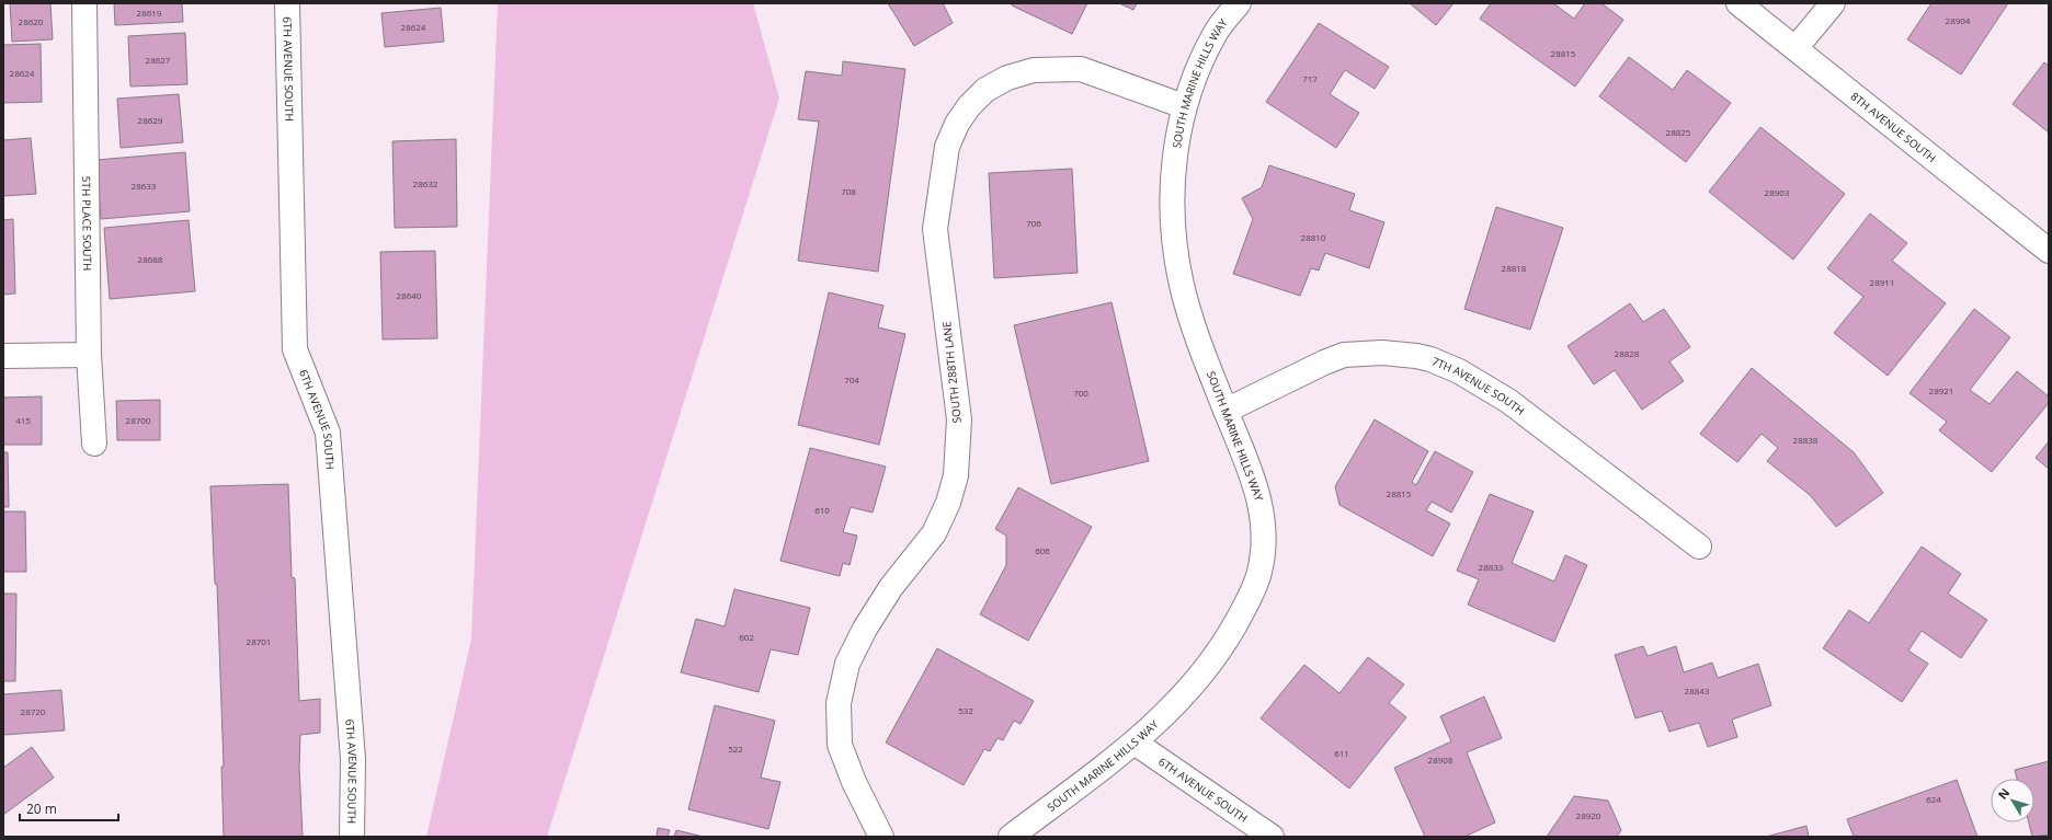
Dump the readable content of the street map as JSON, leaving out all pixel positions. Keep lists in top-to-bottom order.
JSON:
{
  "streets": {
    "street": [
      "6TH AVENUE SOUTH",
      "SOUTH MARINE HILLS WAY",
      "8TH AVENUE SOUTH",
      "5TH PLACE SOUTH",
      "SOUTH 288TH LANE",
      "7TH AVENUE SOUTH"
    ]
  },
  "crossings": [
    ["6TH AVENUE SOUTH", "SOUTH MARINE HILLS WAY"],
    ["SOUTH MARINE HILLS WAY", "SOUTH 288TH LANE"],
    ["SOUTH MARINE HILLS WAY", "7TH AVENUE SOUTH"]
  ],
  "house_numbers": [
    "28619",
    "28904",
    "28620",
    "28624",
    "28815",
    "28627",
    "28624",
    "717",
    "28629",
    "28825",
    "28632",
    "28633",
    "708",
    "28903",
    "706",
    "28810",
    "28688",
    "28818",
    "28911",
    "28640",
    "28828",
    "704",
    "28921",
    "700",
    "415",
    "28700",
    "28838",
    "28815",
    "610",
    "606",
    "28833",
    "602",
    "28701",
    "28843",
    "532",
    "28720",
    "522",
    "611",
    "28908",
    "624",
    "28920"
  ],
  "scale_bar": "20 m",
  "north": "top left"
}
